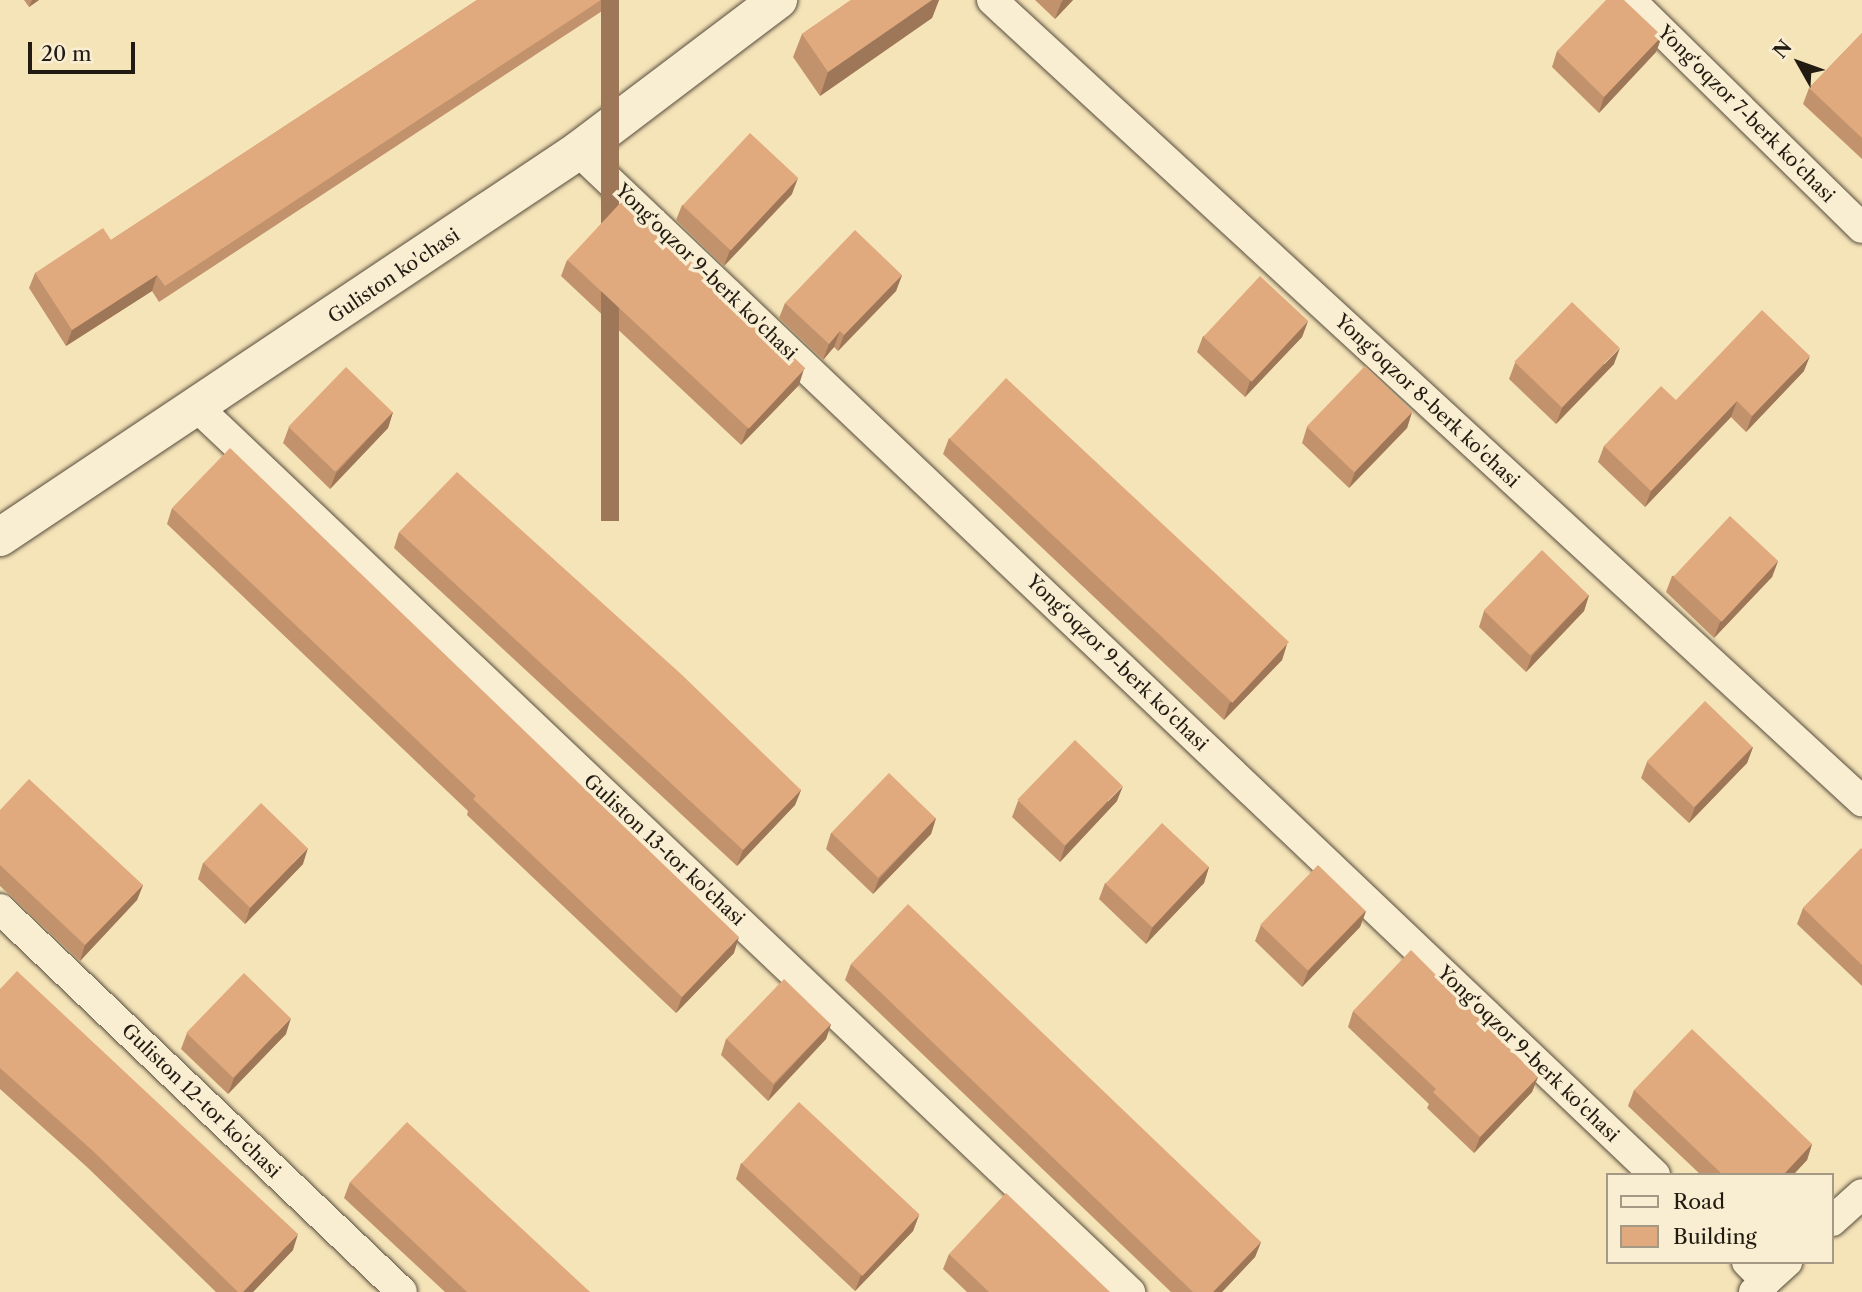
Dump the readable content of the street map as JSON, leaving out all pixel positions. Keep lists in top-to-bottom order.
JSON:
{
  "streets": {
    "main road": ["Guliston ko'chasi"],
    "street": [
      "Yong‘oqzor 7-berk ko'chasi",
      "Yong‘oqzor 9-berk ko'chasi",
      "Yong‘oqzor 8-berk ko'chasi",
      "Guliston 13-tor ko'chasi",
      "Guliston 12-tor ko'chasi"
    ]
  },
  "crossings": [
    ["Yong‘oqzor 9-berk ko'chasi", "Guliston ko'chasi"],
    ["Guliston ko'chasi", "Guliston 13-tor ko'chasi"]
  ],
  "legend": ["Road", "Building"],
  "scale_bar": "20 m",
  "north": "top left"
}
